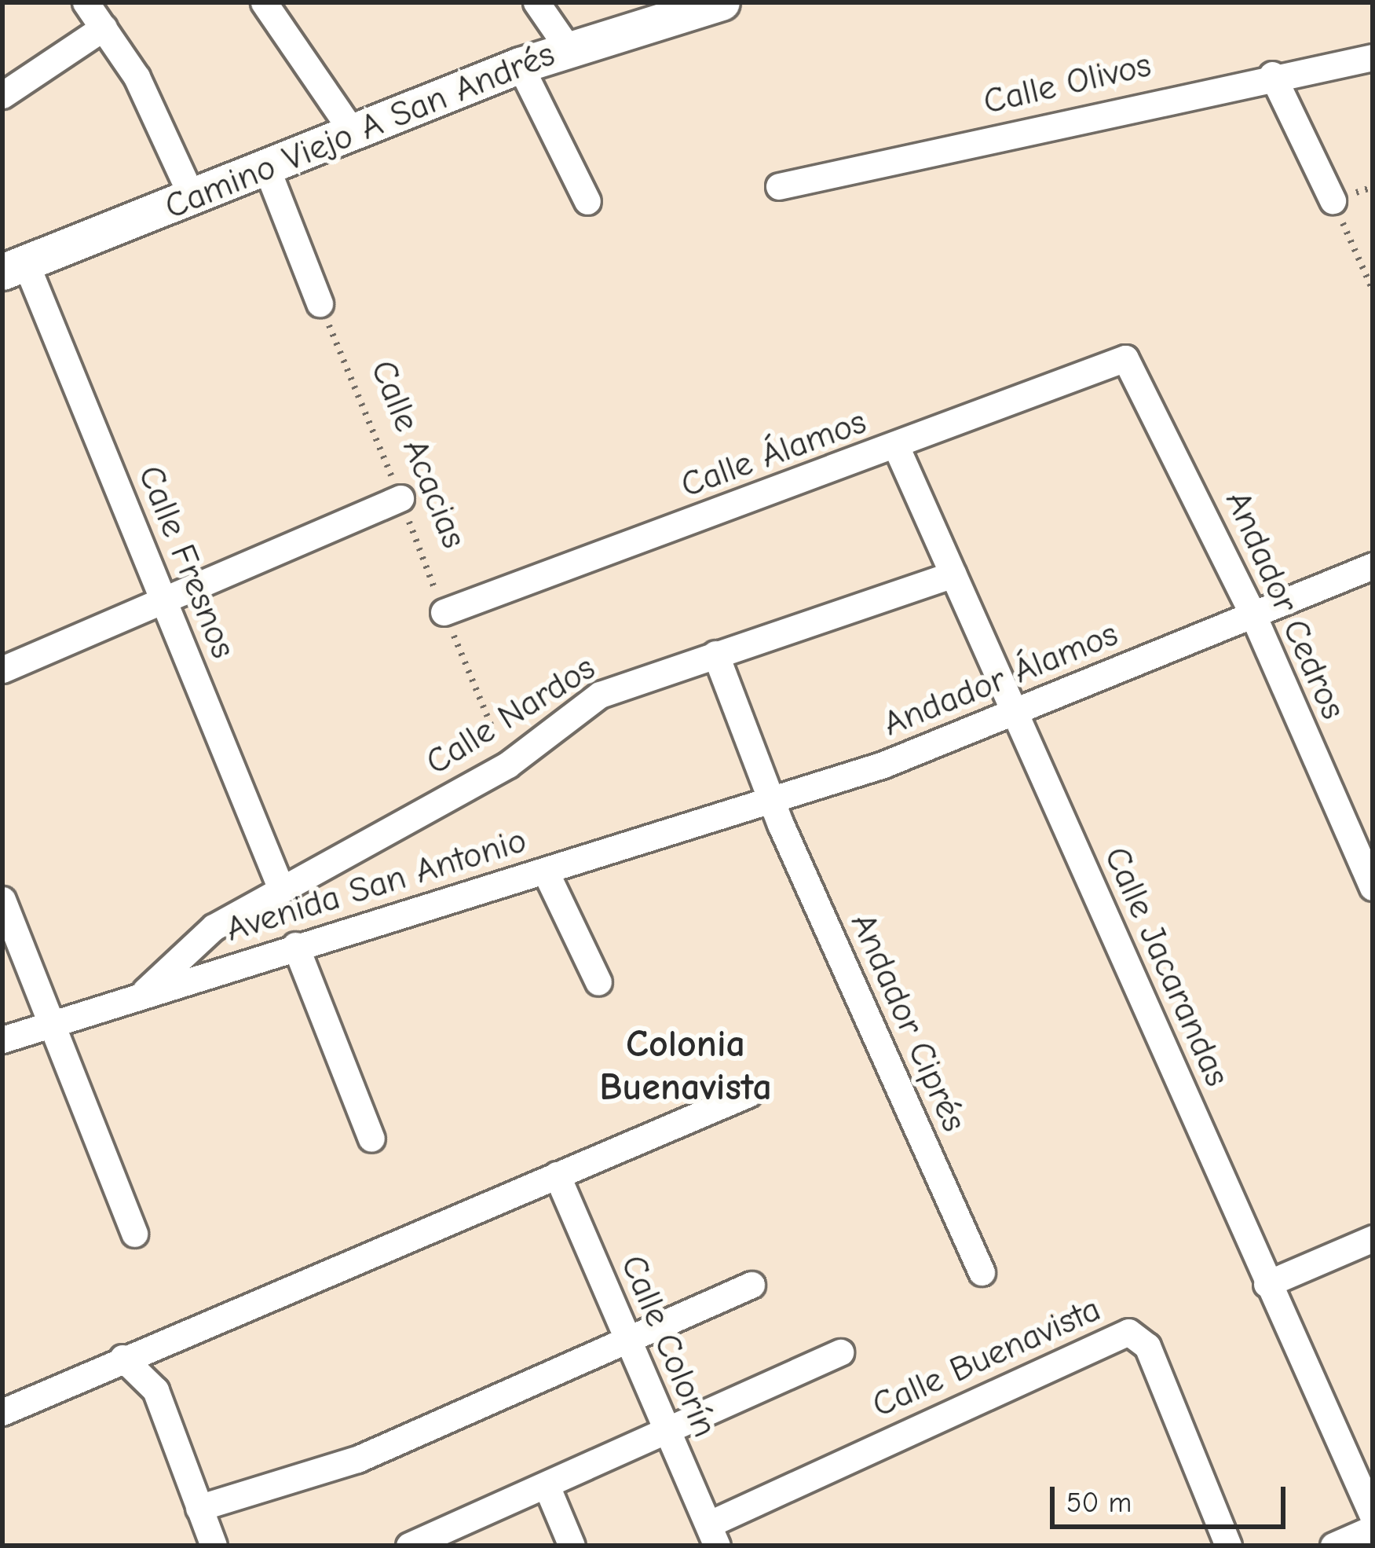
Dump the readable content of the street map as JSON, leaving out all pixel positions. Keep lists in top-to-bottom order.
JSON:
{
  "streets": {
    "main road": ["Camino Viejo A San Andrés"],
    "street": [
      "Calle Olivos",
      "Calle Álamos",
      "Calle Fresnos",
      "Andador Cedros",
      "Andador Álamos",
      "Calle Nardos",
      "Avenida San Antonio",
      "Calle Jacarandas",
      "Andador Ciprés",
      "Calle Colorín",
      "Calle Buenavista"
    ],
    "path": ["Calle Acacias"]
  },
  "crossings": [
    ["Camino Viejo A San Andrés", "Calle Fresnos"],
    ["Calle Álamos", "Calle Acacias"],
    ["Calle Álamos", "Andador Cedros"],
    ["Calle Álamos", "Calle Jacarandas"],
    ["Calle Acacias", "Calle Nardos"],
    ["Calle Fresnos", "Calle Nardos"],
    ["Andador Cedros", "Andador Álamos"],
    ["Andador Álamos", "Avenida San Antonio"],
    ["Andador Álamos", "Calle Jacarandas"],
    ["Andador Álamos", "Andador Ciprés"],
    ["Calle Nardos", "Avenida San Antonio"],
    ["Calle Nardos", "Calle Jacarandas"],
    ["Calle Nardos", "Andador Ciprés"],
    ["Avenida San Antonio", "Andador Ciprés"],
    ["Calle Colorín", "Calle Buenavista"]
  ],
  "districts": ["Colonia Buenavista"],
  "scale_bar": "50 m"
}
